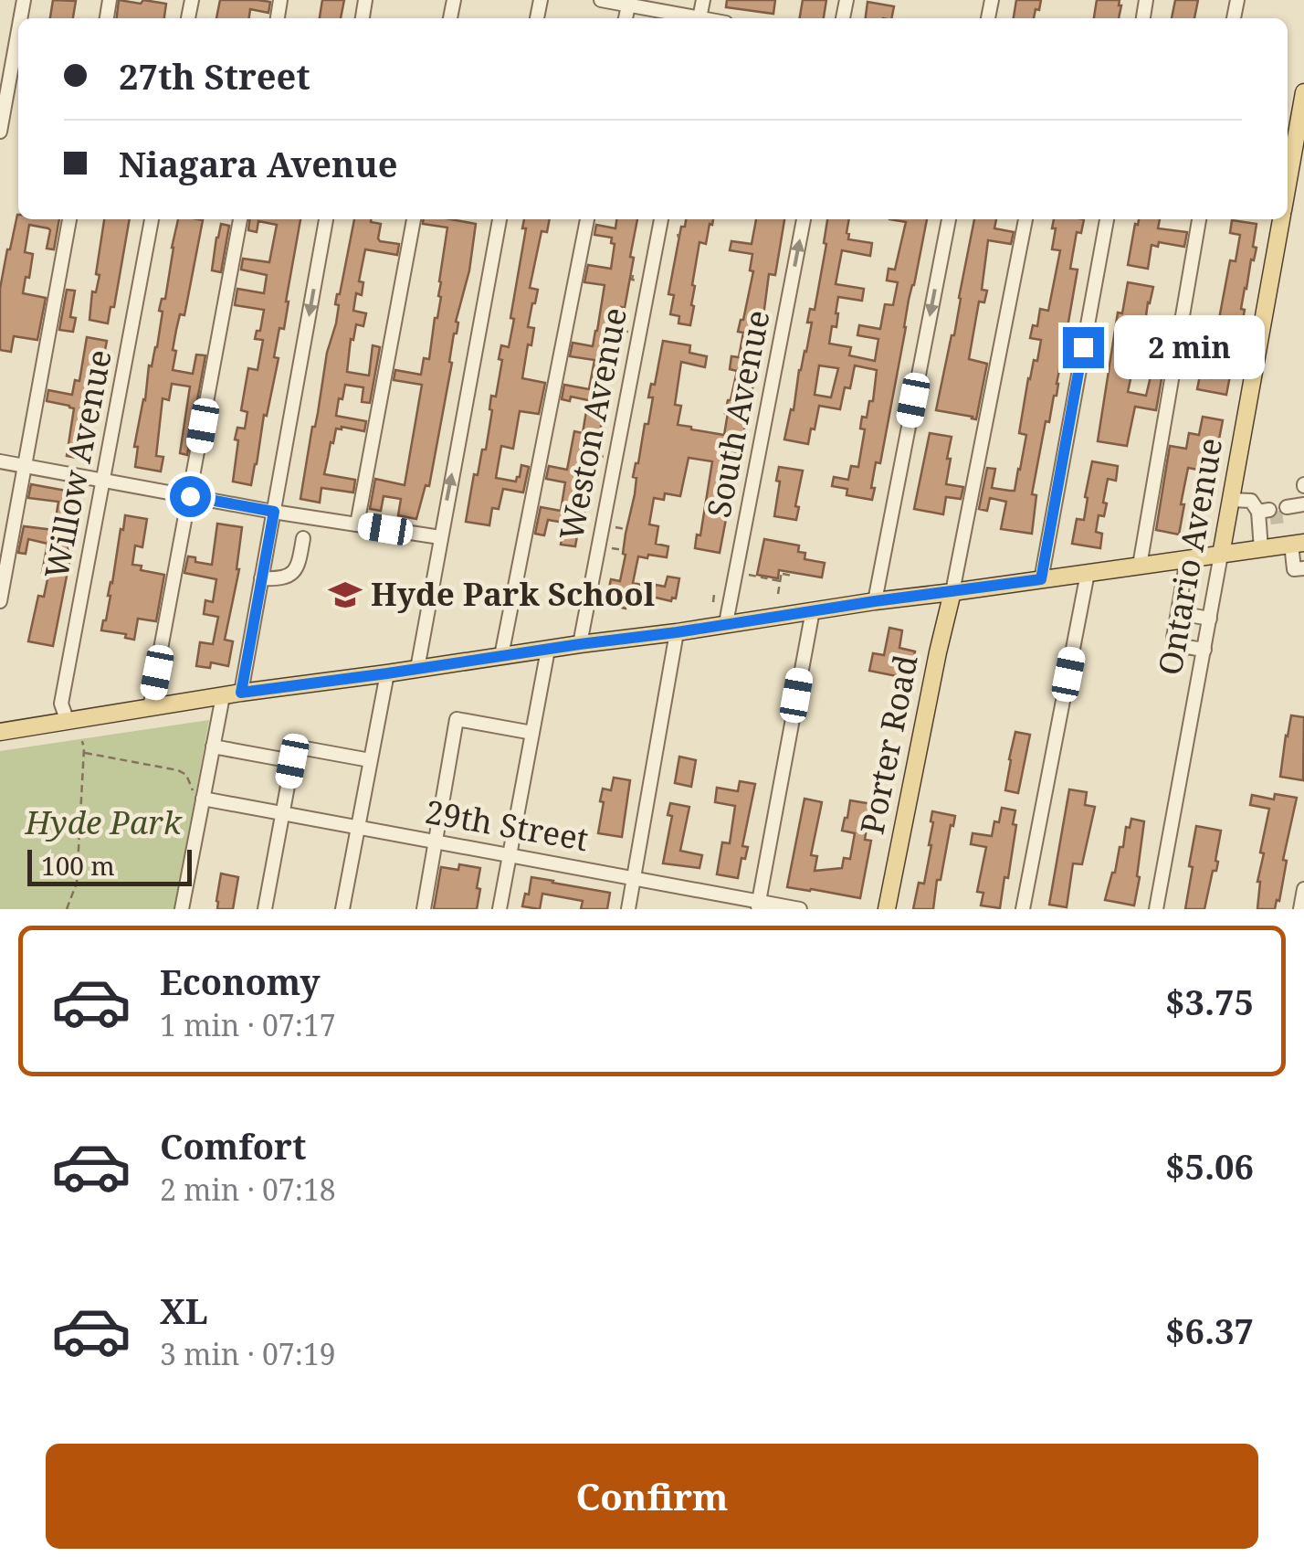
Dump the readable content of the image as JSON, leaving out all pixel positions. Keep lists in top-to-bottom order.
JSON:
{
  "streets": {
    "main road": ["Ontario Avenue", "Porter Road"],
    "street": [
      "South Avenue",
      "Weston Avenue",
      "Willow Avenue",
      "29th Street"
    ]
  },
  "one_way": ["South Avenue"],
  "parks": ["Hyde Park"],
  "places": {
    "school or university": ["Hyde Park School"]
  },
  "scale_bar": "100 m",
  "page": {
    "banner": ["27th Street", "Niagara Avenue"],
    "bubble": "2 min",
    "scale": "100 m",
    "list": [
      {
        "name": "Economy",
        "note": "1 min · 07:17",
        "value": "$3.75"
      },
      {
        "name": "Comfort",
        "note": "2 min · 07:18",
        "value": "$5.06"
      },
      {
        "name": "XL",
        "note": "3 min · 07:19",
        "value": "$6.37"
      }
    ],
    "buttons": "Confirm"
  }
}
